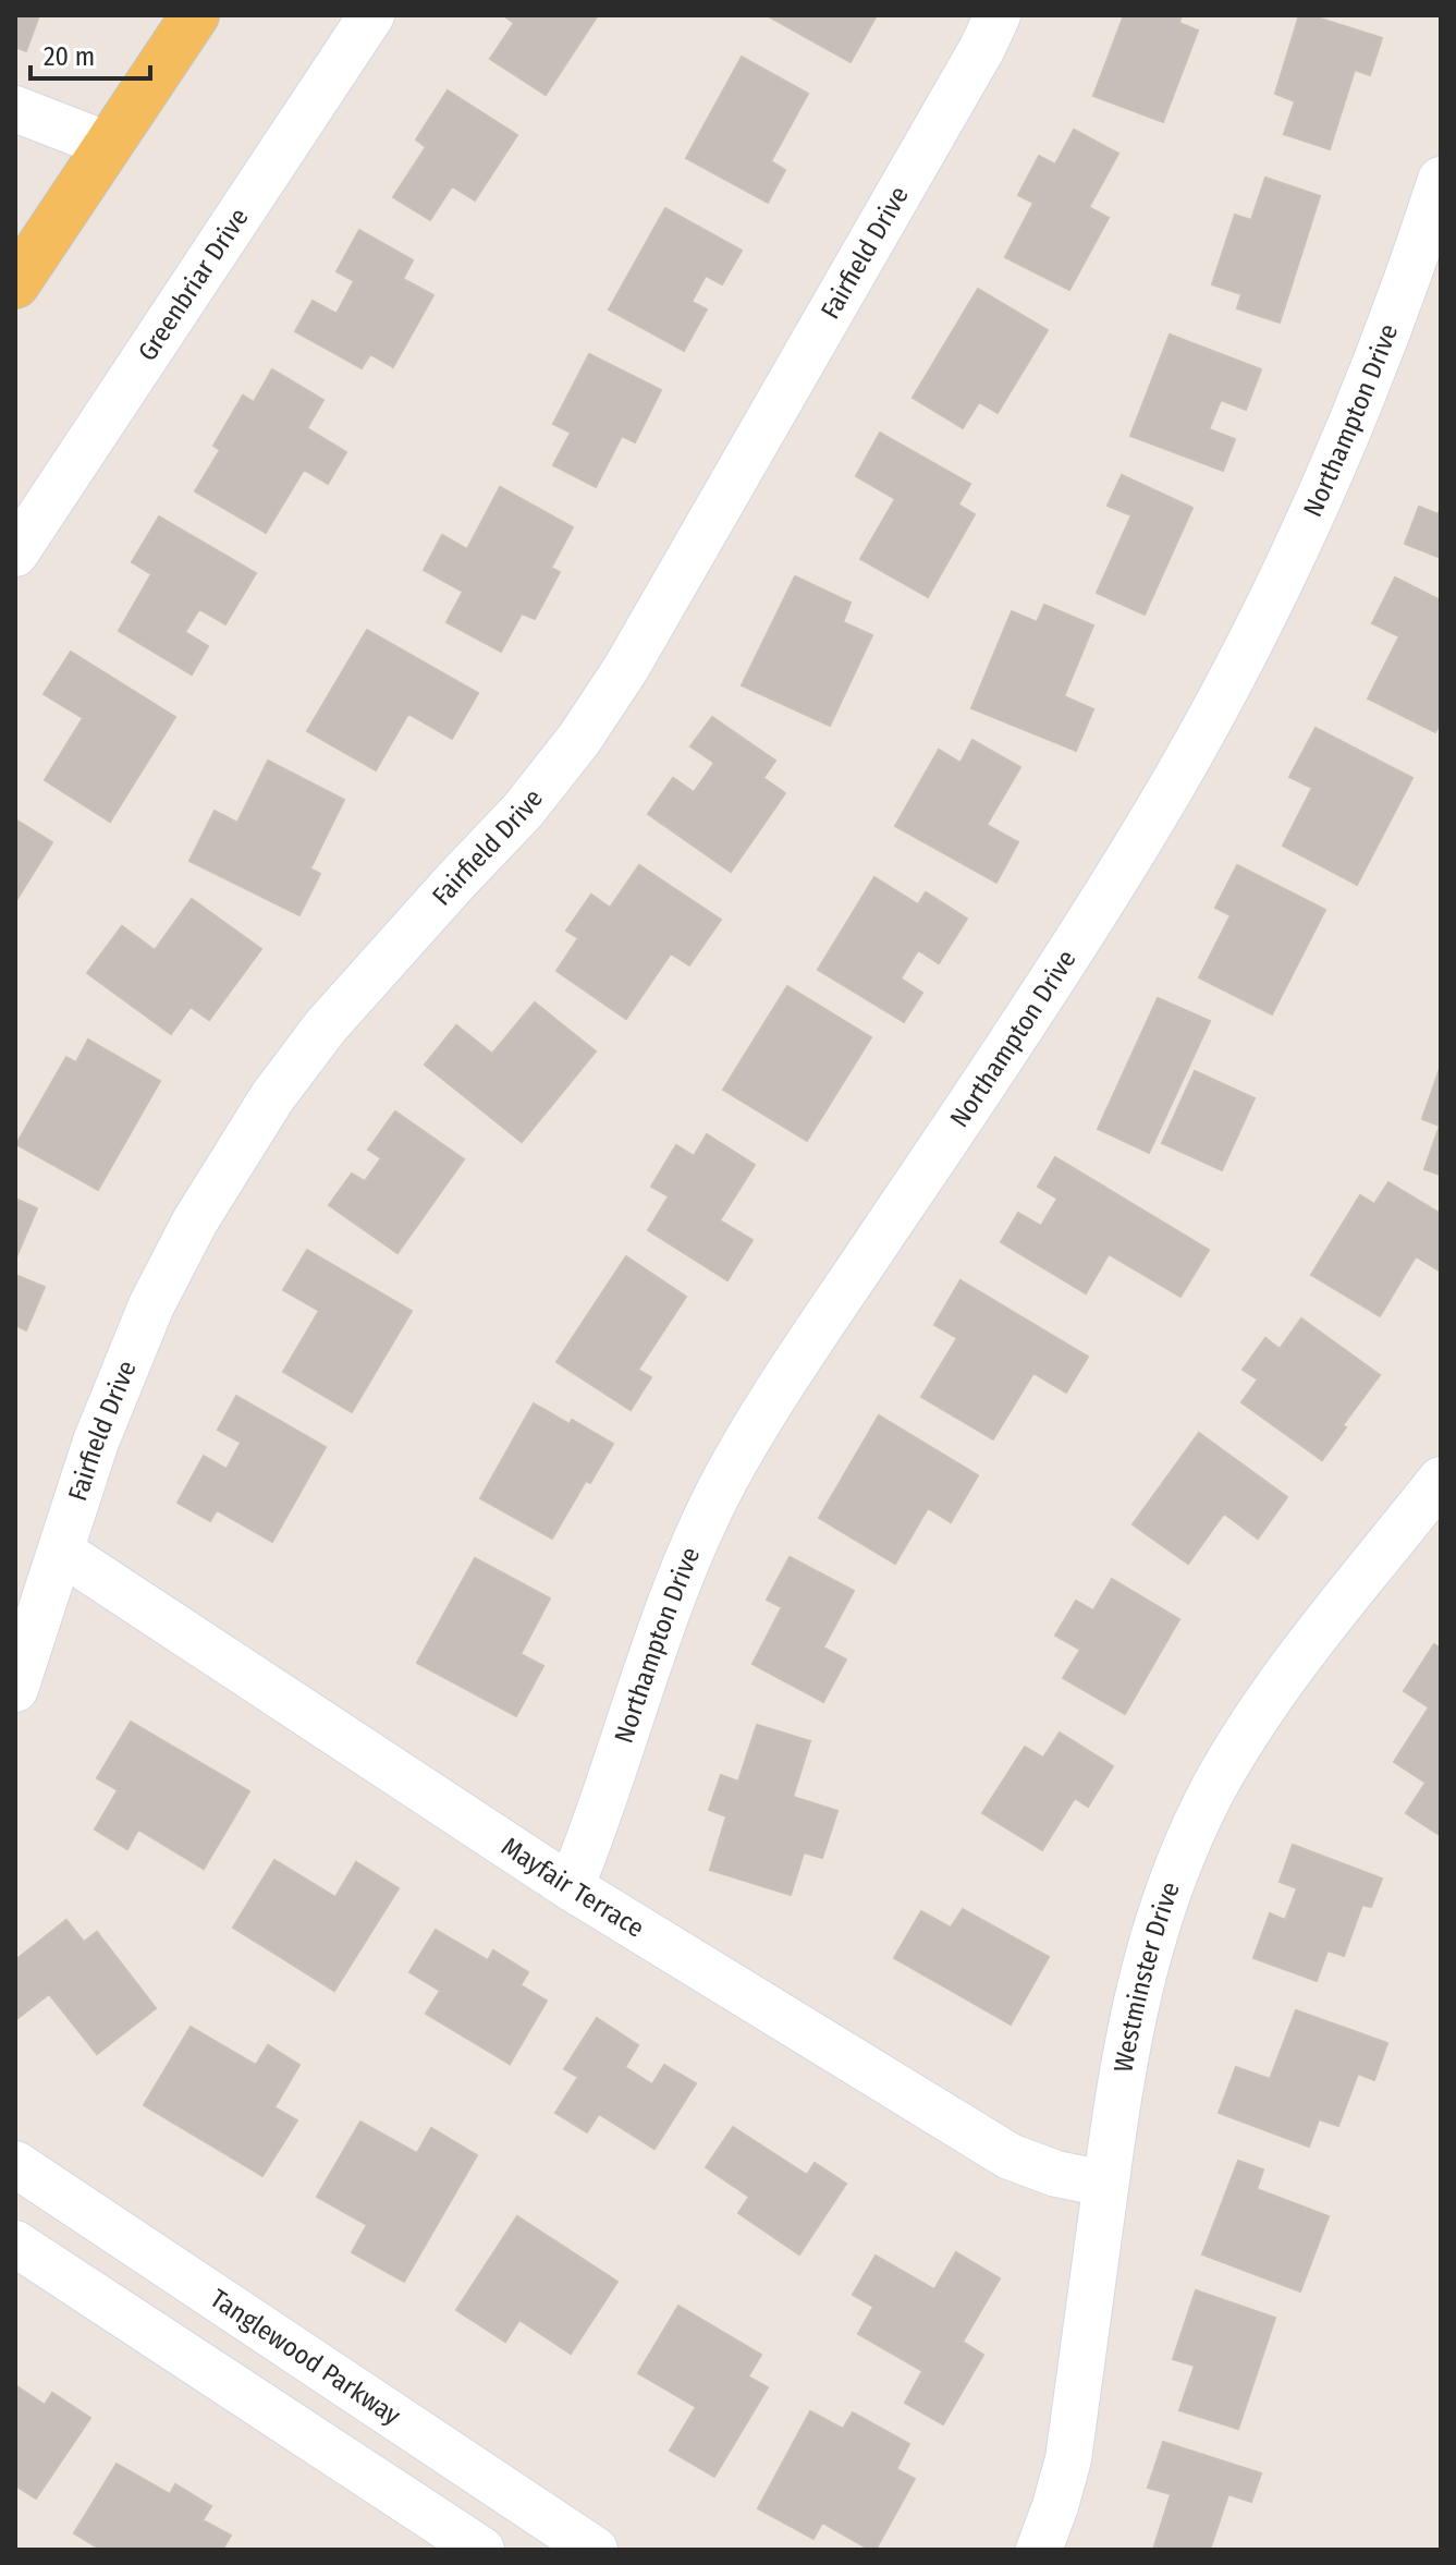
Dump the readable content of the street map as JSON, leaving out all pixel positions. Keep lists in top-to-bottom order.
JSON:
{
  "streets": {
    "street": [
      "Fairfield Drive",
      "Greenbriar Drive",
      "Northampton Drive",
      "Mayfair Terrace",
      "Westminster Drive",
      "Tanglewood Parkway"
    ]
  },
  "crossings": [
    ["Fairfield Drive", "Mayfair Terrace"],
    ["Northampton Drive", "Mayfair Terrace"],
    ["Mayfair Terrace", "Westminster Drive"]
  ],
  "scale_bar": "20 m"
}
